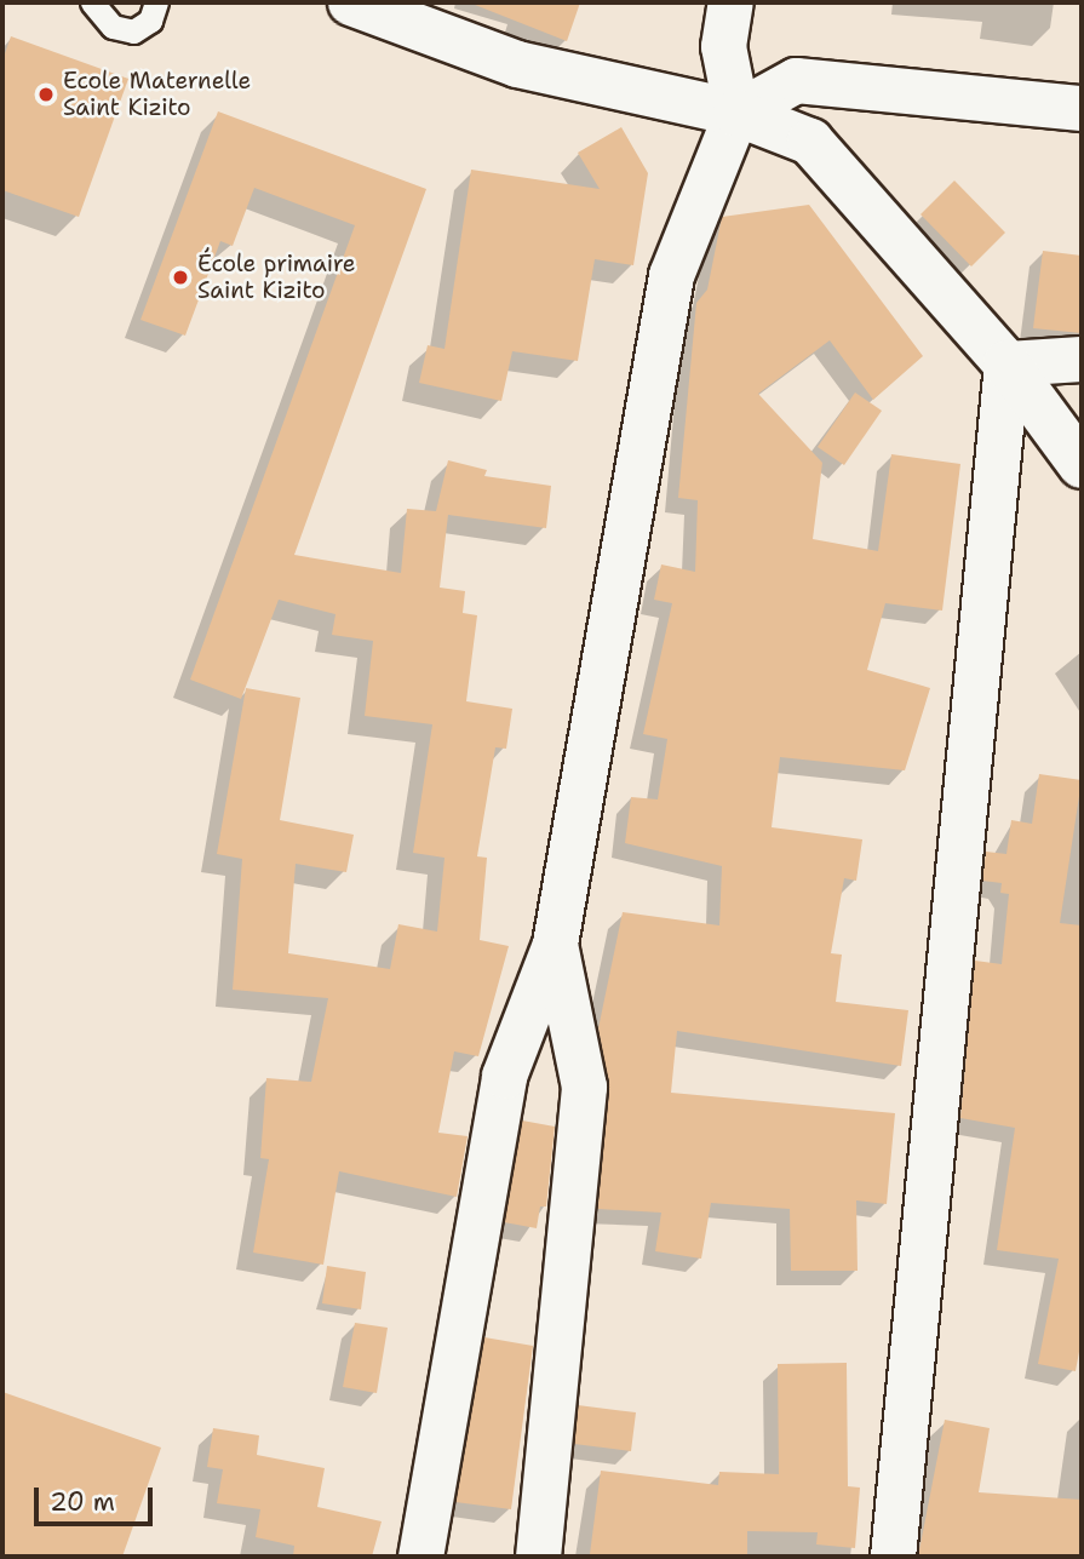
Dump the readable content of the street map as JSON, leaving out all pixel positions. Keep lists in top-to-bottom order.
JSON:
{
  "places": ["Ecole Maternelle Saint Kizito", "École primaire Saint Kizito"],
  "scale_bar": "20 m"
}
